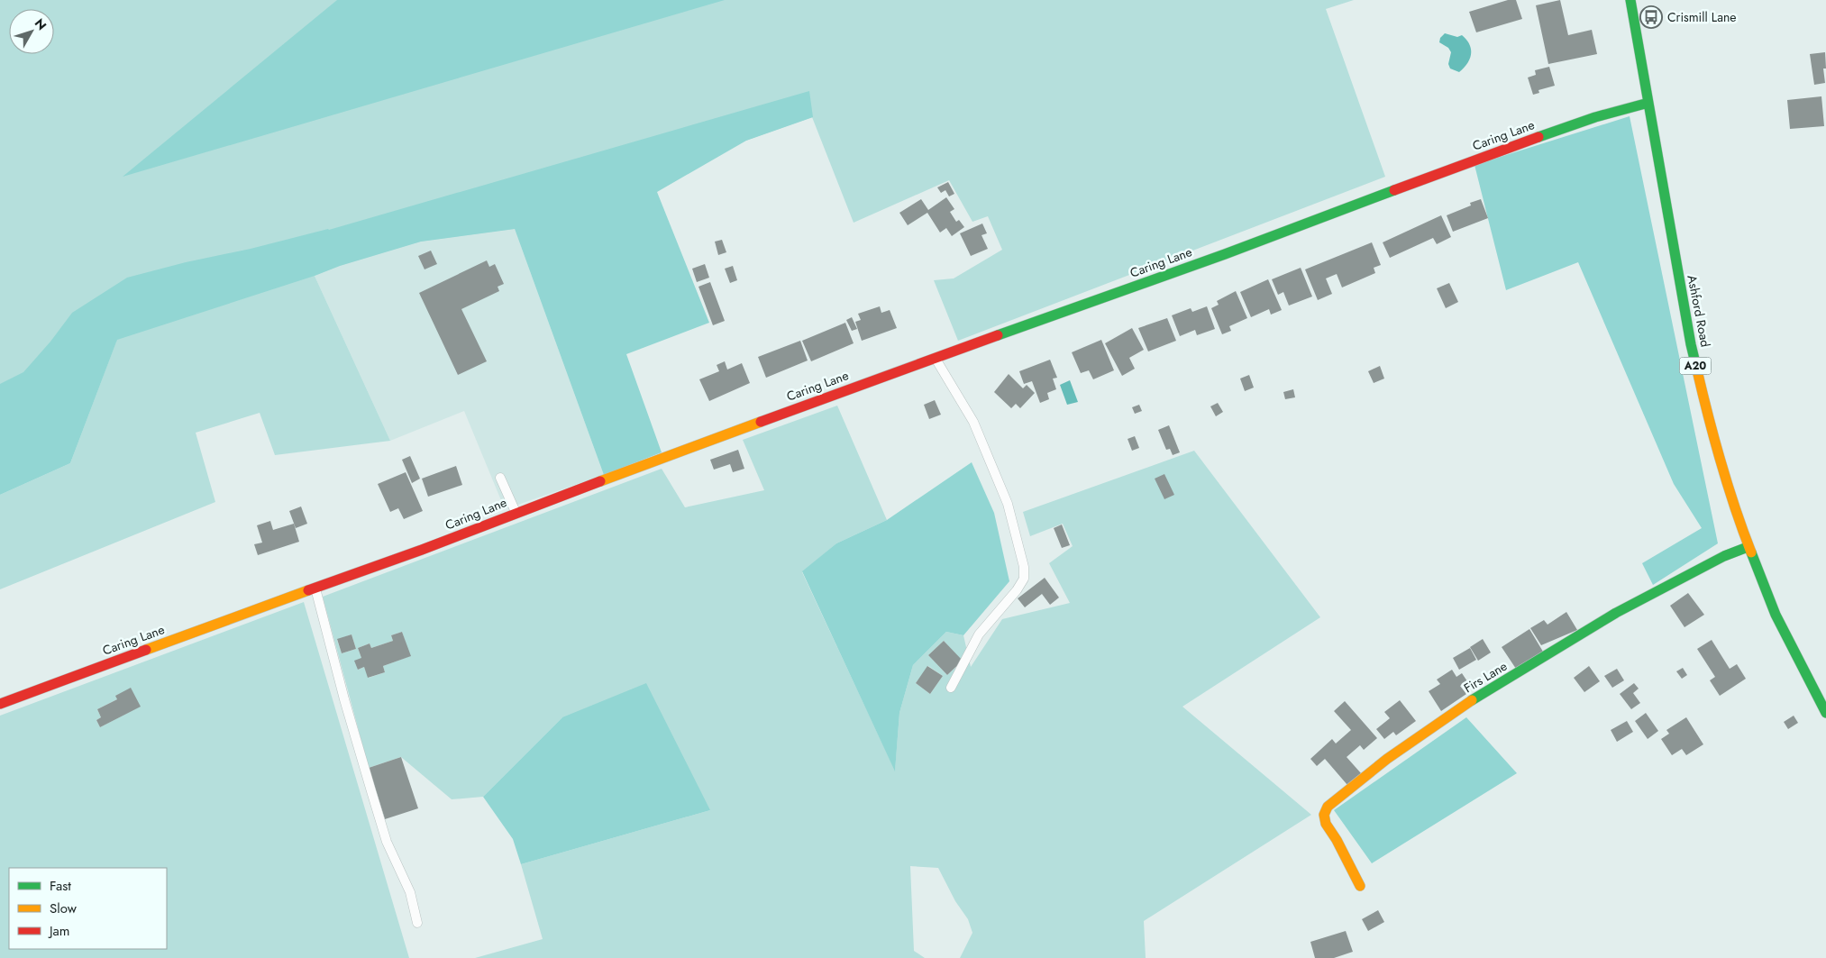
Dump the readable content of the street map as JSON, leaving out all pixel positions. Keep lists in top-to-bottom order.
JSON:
{
  "streets": {
    "street": [
      "Caring Lane",
      "Ashford Road",
      "A20",
      "Firs Lane"
    ]
  },
  "crossings": [
    ["Caring Lane", "Ashford Road"],
    ["Ashford Road", "Firs Lane"]
  ],
  "places": {
    "bus stop": ["Crismill Lane"]
  },
  "legend": ["Fast", "Slow", "Jam"],
  "north": "top right"
}
